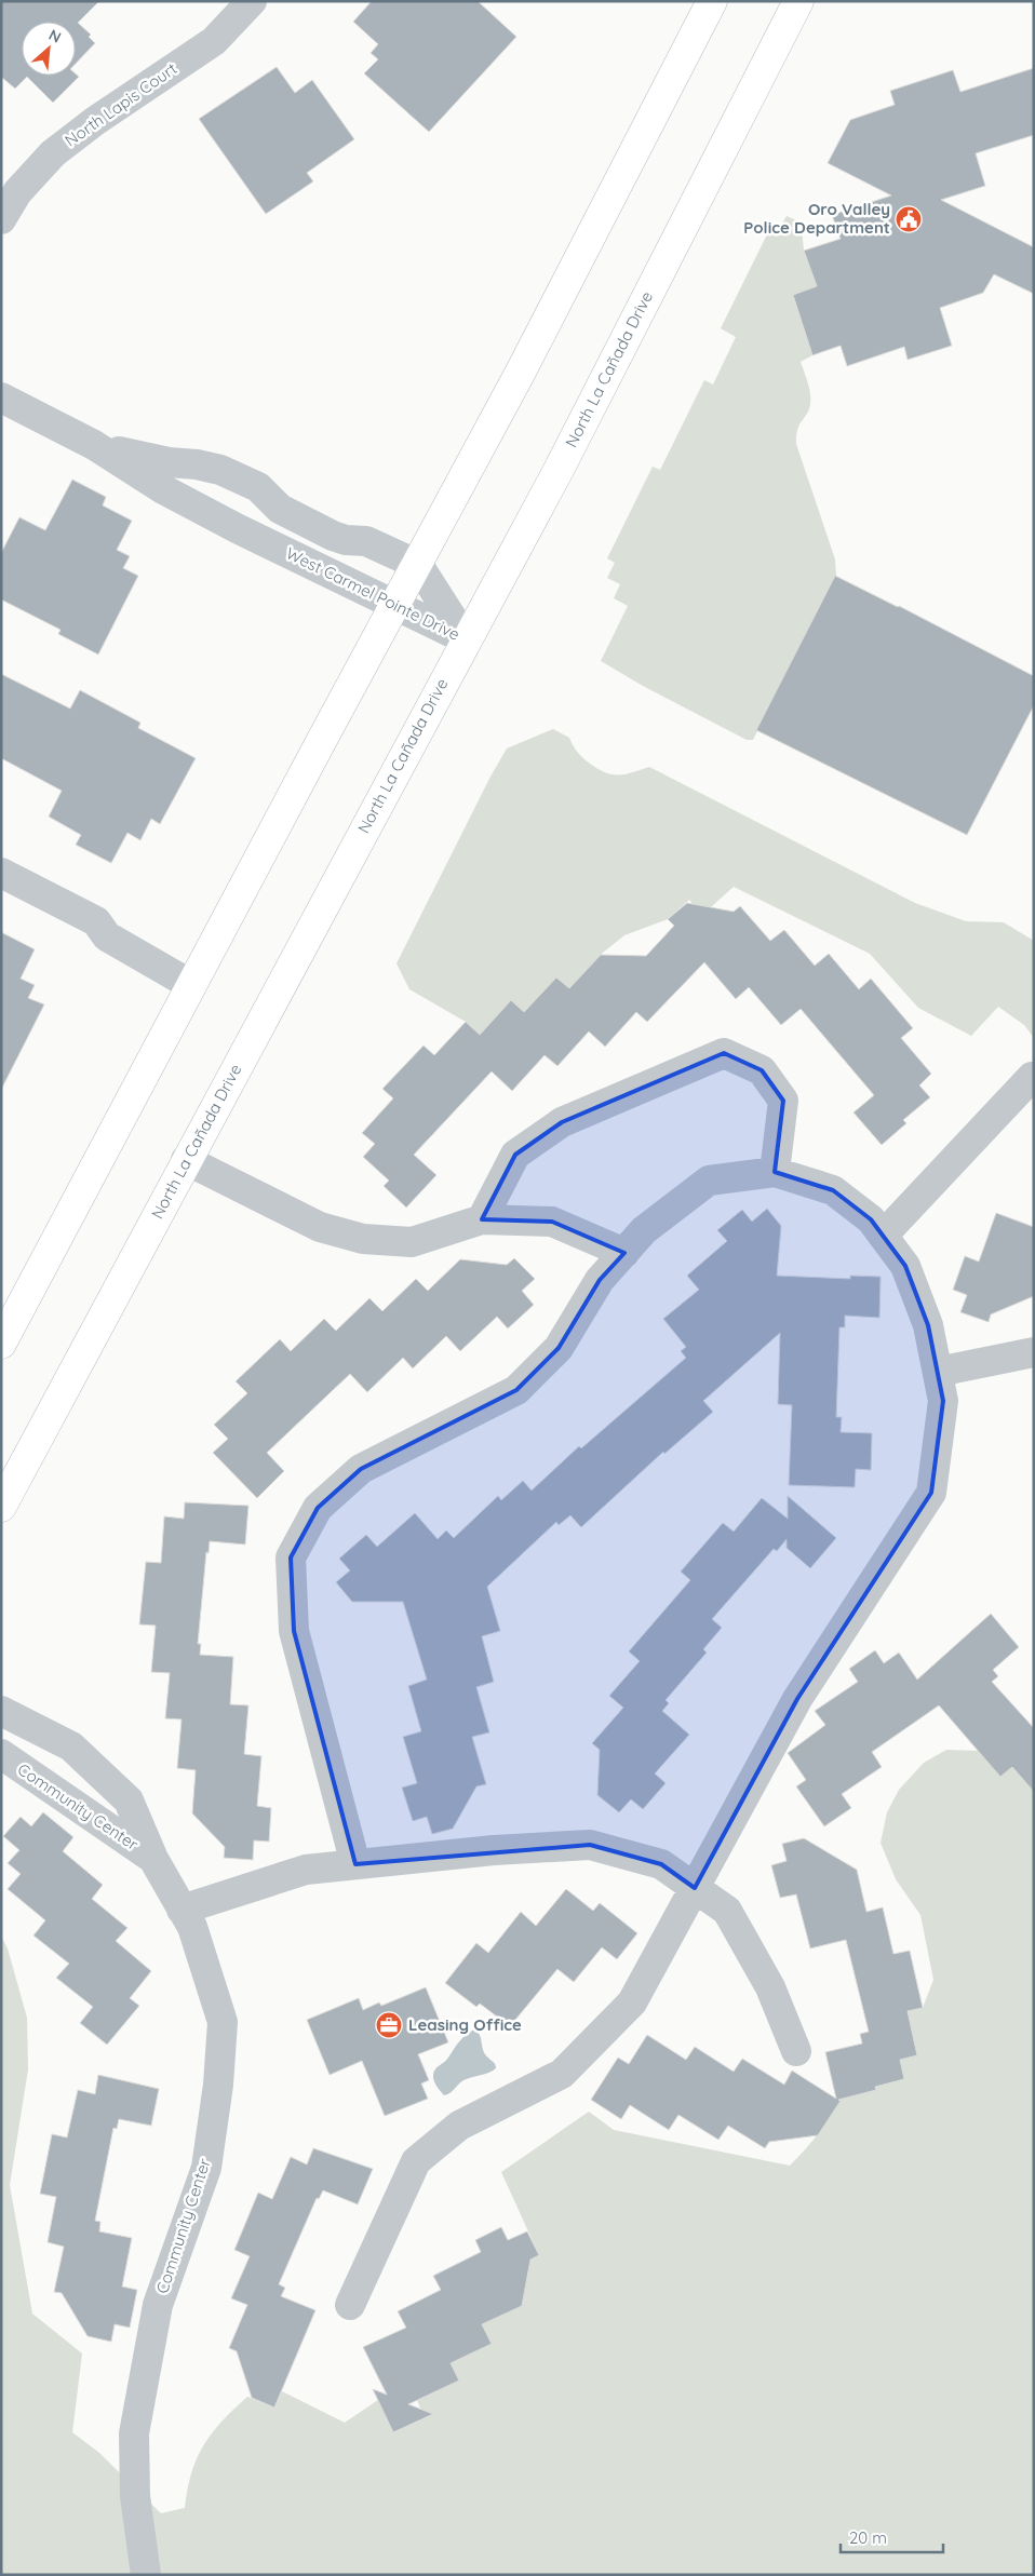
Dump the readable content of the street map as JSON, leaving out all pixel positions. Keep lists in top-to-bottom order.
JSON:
{
  "streets": {
    "main road": ["North La Cañada Drive"],
    "street": ["North Lapis Court", "West Carmel Pointe Drive", "Community Center"]
  },
  "crossings": [
    ["North La Cañada Drive", "West Carmel Pointe Drive"]
  ],
  "places": {
    "public building": ["Oro Valley Police Department"],
    "office": ["Leasing Office"]
  },
  "scale_bar": "20 m",
  "north": "top right"
}
